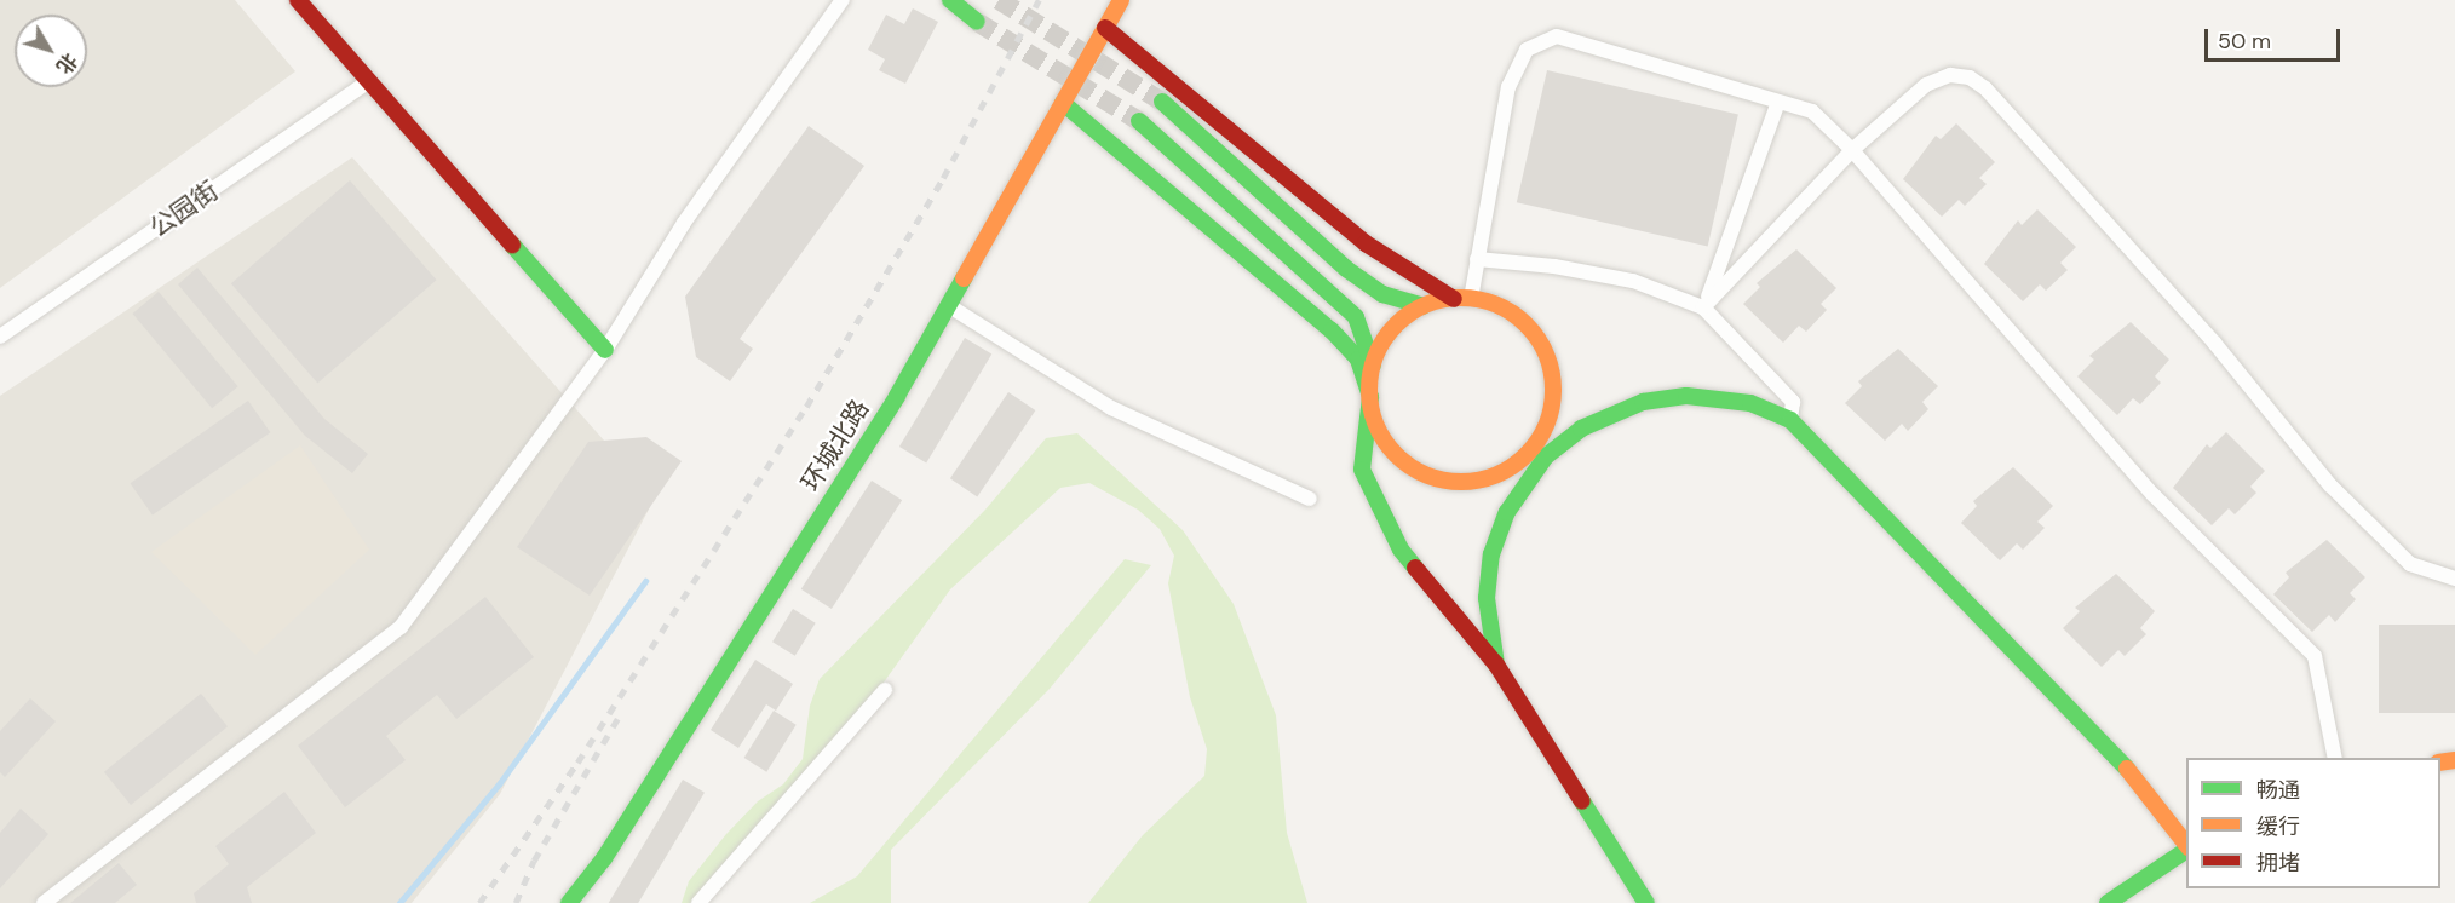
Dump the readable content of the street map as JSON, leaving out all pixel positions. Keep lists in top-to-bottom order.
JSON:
{
  "streets": {
    "street": ["公园街", "环城北路"]
  },
  "legend": ["畅通", "缓行", "拥堵"],
  "scale_bar": "50 m",
  "north": "bottom right"
}
